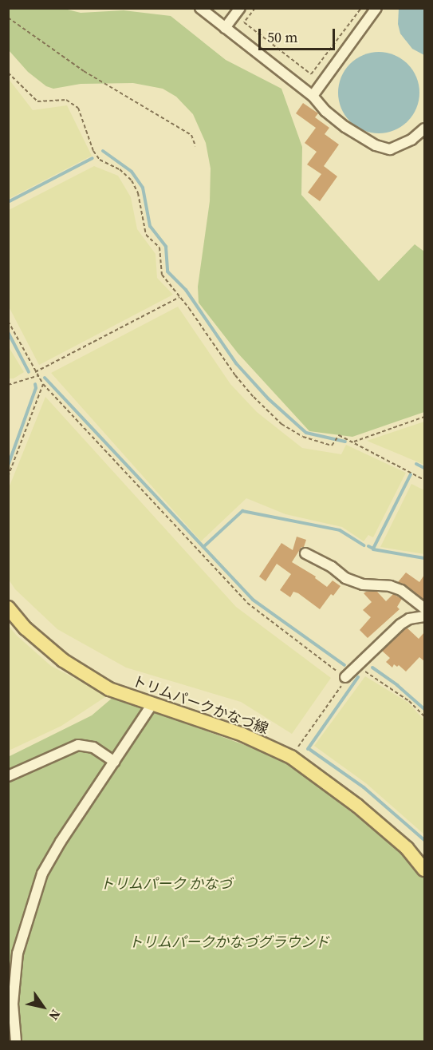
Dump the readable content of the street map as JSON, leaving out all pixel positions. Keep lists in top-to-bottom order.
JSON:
{
  "streets": {
    "main road": ["トリムパークかなづ線"]
  },
  "parks": ["トリムパーク かなづ", "トリムパークかなづグラウンド"],
  "scale_bar": "50 m",
  "north": "bottom right"
}
